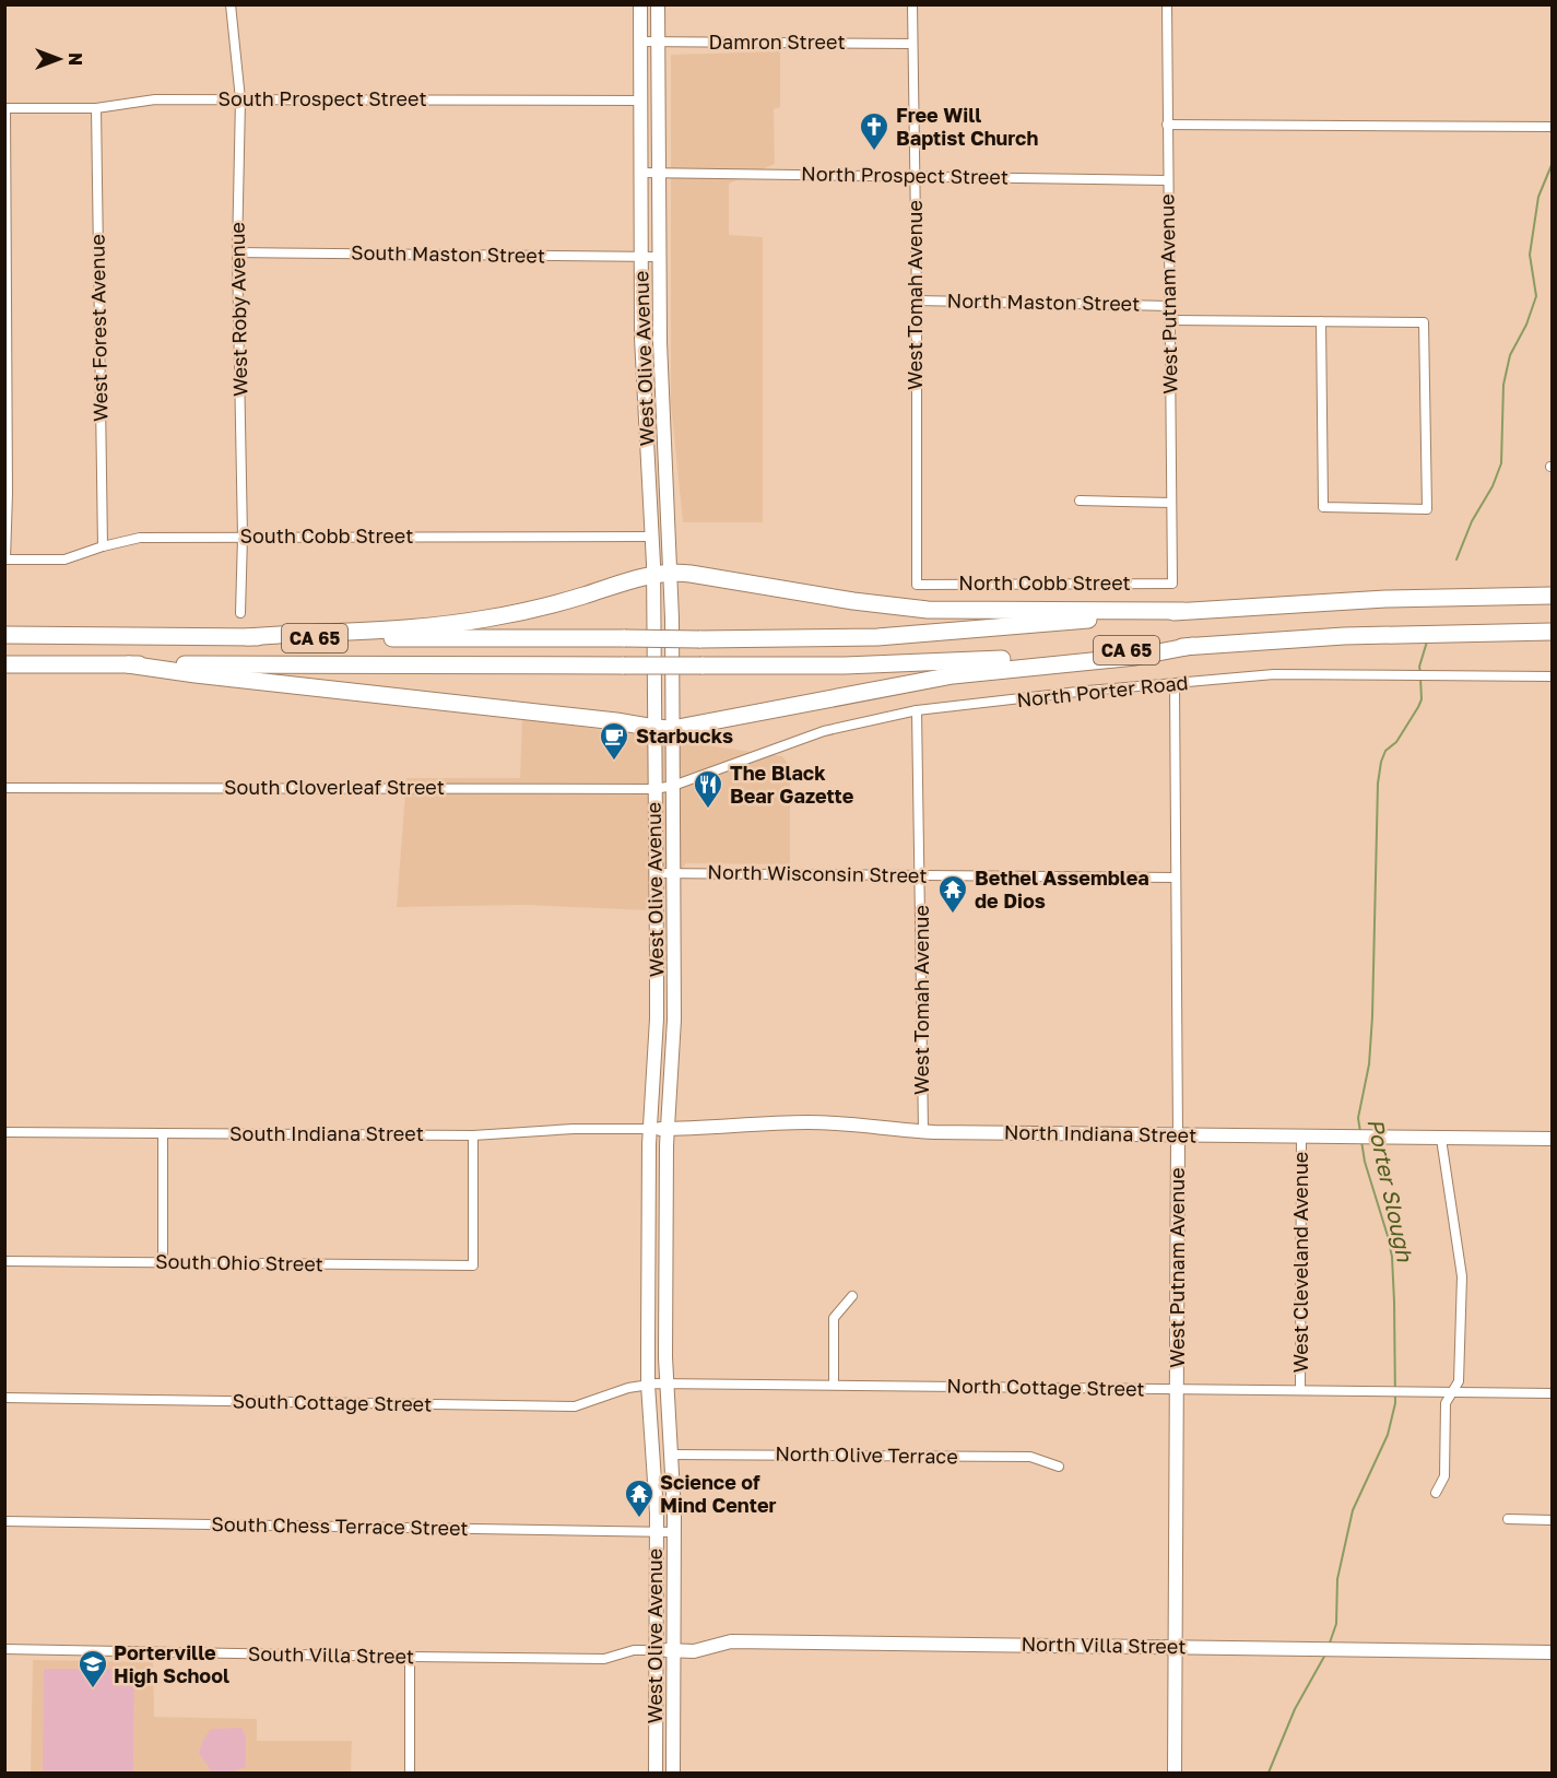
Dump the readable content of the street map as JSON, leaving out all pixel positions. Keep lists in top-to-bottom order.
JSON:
{
  "streets": {
    "highway": ["CA 65"],
    "main road": [
      "West Putnam Avenue",
      "West Olive Avenue",
      "North Indiana Street",
      "North Villa Street"
    ],
    "street": [
      "Damron Street",
      "South Prospect Street",
      "North Prospect Street",
      "South Maston Street",
      "West Tomah Avenue",
      "North Maston Street",
      "West Roby Avenue",
      "West Forest Avenue",
      "South Cobb Street",
      "North Cobb Street",
      "North Porter Road",
      "South Cloverleaf Street",
      "North Wisconsin Street",
      "South Indiana Street",
      "West Cleveland Avenue",
      "South Ohio Street",
      "North Cottage Street",
      "South Cottage Street",
      "North Olive Terrace",
      "South Chess Terrace Street",
      "South Villa Street"
    ]
  },
  "crossings": [
    ["Damron Street", "West Tomah Avenue"],
    ["Damron Street", "West Olive Avenue"],
    ["South Prospect Street", "West Roby Avenue"],
    ["South Prospect Street", "West Forest Avenue"],
    ["South Prospect Street", "West Olive Avenue"],
    ["North Prospect Street", "West Putnam Avenue"],
    ["North Prospect Street", "West Tomah Avenue"],
    ["North Prospect Street", "West Olive Avenue"],
    ["South Maston Street", "West Roby Avenue"],
    ["South Maston Street", "West Olive Avenue"],
    ["West Putnam Avenue", "North Maston Street"],
    ["West Putnam Avenue", "North Cobb Street"],
    ["West Putnam Avenue", "North Porter Road"],
    ["West Putnam Avenue", "North Wisconsin Street"],
    ["West Putnam Avenue", "North Indiana Street"],
    ["West Putnam Avenue", "North Cottage Street"],
    ["West Putnam Avenue", "North Villa Street"],
    ["West Tomah Avenue", "North Maston Street"],
    ["West Tomah Avenue", "North Cobb Street"],
    ["West Tomah Avenue", "North Porter Road"],
    ["West Tomah Avenue", "North Wisconsin Street"],
    ["West Tomah Avenue", "North Indiana Street"],
    ["West Roby Avenue", "South Cobb Street"],
    ["West Forest Avenue", "South Cobb Street"],
    ["West Olive Avenue", "South Cobb Street"],
    ["West Olive Avenue", "North Porter Road"],
    ["West Olive Avenue", "South Cloverleaf Street"],
    ["West Olive Avenue", "North Wisconsin Street"],
    ["West Olive Avenue", "South Indiana Street"],
    ["West Olive Avenue", "North Indiana Street"],
    ["West Olive Avenue", "North Cottage Street"],
    ["West Olive Avenue", "South Cottage Street"],
    ["West Olive Avenue", "North Olive Terrace"],
    ["West Olive Avenue", "South Chess Terrace Street"],
    ["West Olive Avenue", "North Villa Street"],
    ["West Olive Avenue", "South Villa Street"],
    ["North Porter Road", "South Cloverleaf Street"],
    ["South Indiana Street", "North Indiana Street"],
    ["South Indiana Street", "South Ohio Street"],
    ["North Indiana Street", "West Cleveland Avenue"],
    ["West Cleveland Avenue", "North Cottage Street"],
    ["North Cottage Street", "South Cottage Street"],
    ["North Villa Street", "South Villa Street"]
  ],
  "water": ["Porter Slough"],
  "places": {
    "church": ["Free Will Baptist Church"],
    "cafe": ["Starbucks"],
    "restaurant": ["The Black Bear Gazette"],
    "temple": ["Bethel Assemblea de Dios", "Science of Mind Center"],
    "school or university": ["Porterville High School"]
  },
  "north": "right"
}
